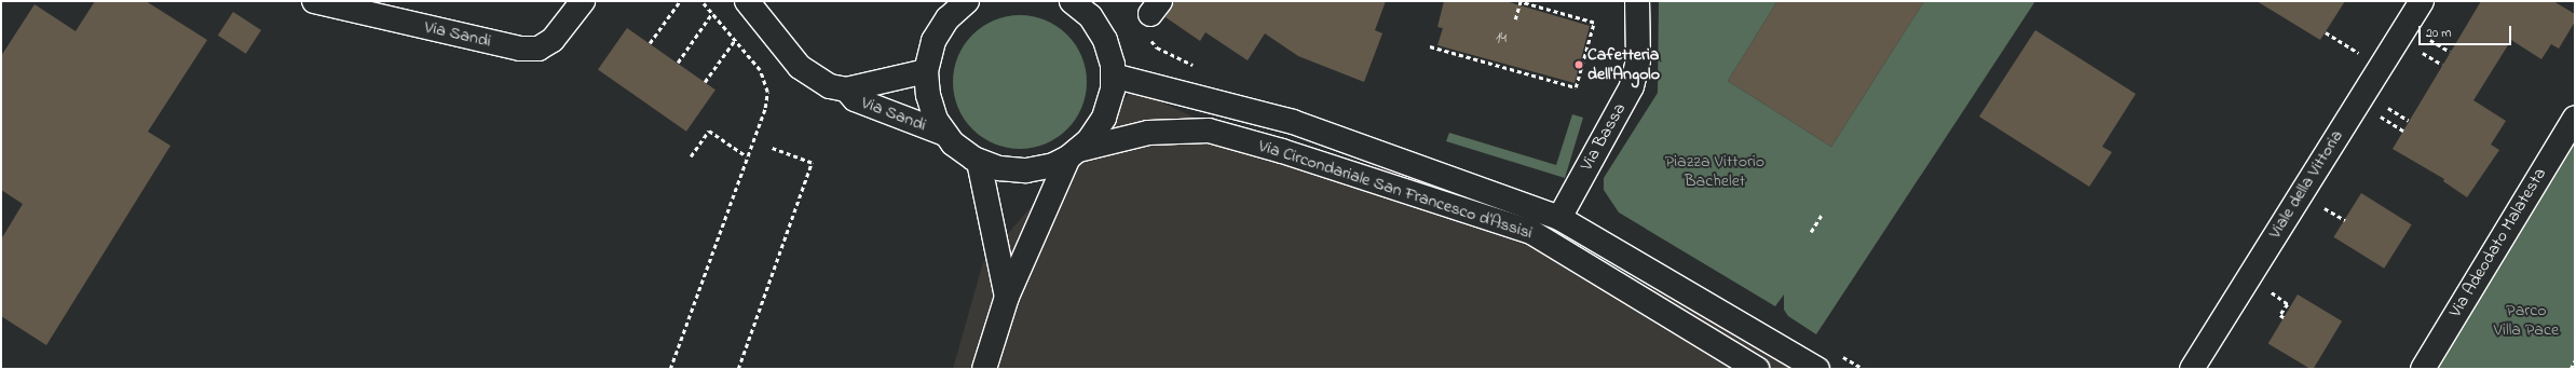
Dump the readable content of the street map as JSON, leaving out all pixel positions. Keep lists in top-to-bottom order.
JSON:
{
  "streets": {
    "street": [
      "Via Sandi",
      "Via Bassa",
      "Viale della Vittoria",
      "Via Circondariale San Francesco d'Assisi",
      "Via Adeodato Malatesta"
    ]
  },
  "crossings": [
    ["Via Sandi", "Via Circondariale San Francesco d'Assisi"],
    ["Via Bassa", "Via Circondariale San Francesco d'Assisi"]
  ],
  "parks": ["Piazza Vittorio Bachelet", "Parco Villa Pace"],
  "places": ["Cafetteria dell'Angolo"],
  "house_numbers": ["14"],
  "scale_bar": "20 m"
}
